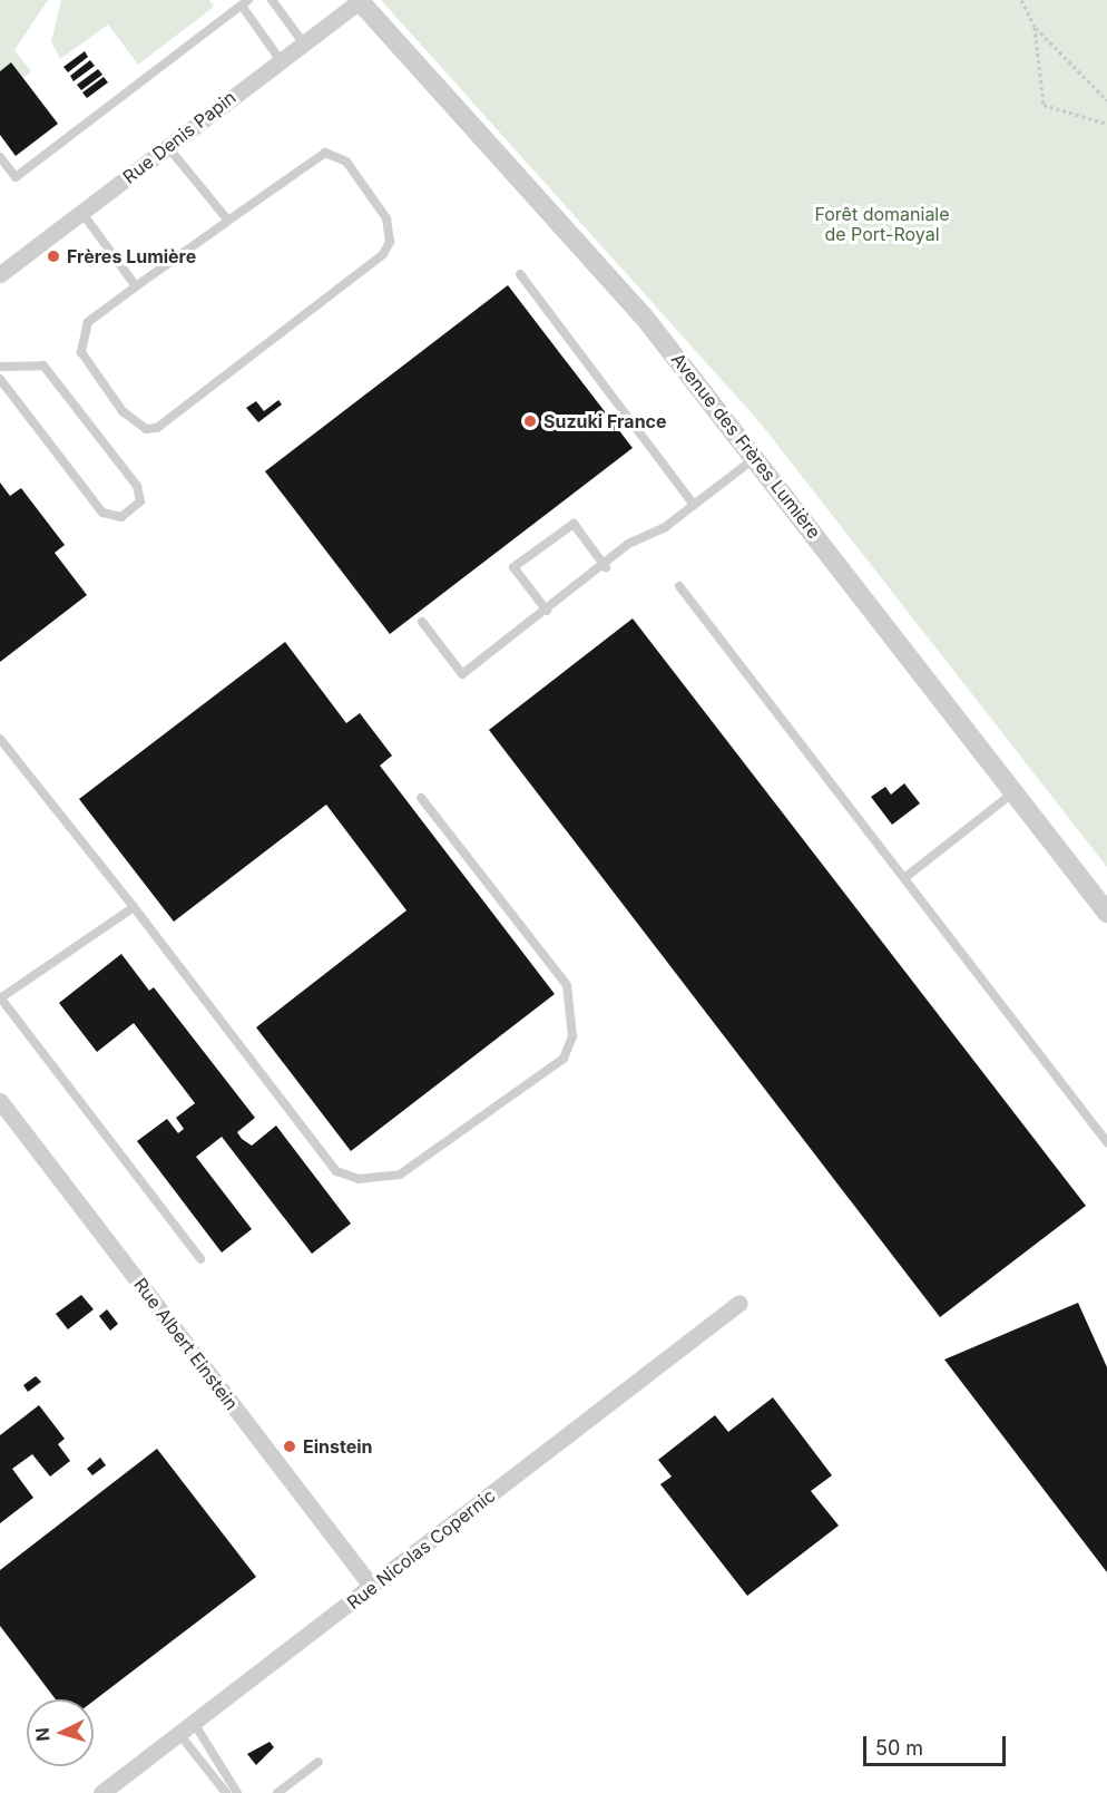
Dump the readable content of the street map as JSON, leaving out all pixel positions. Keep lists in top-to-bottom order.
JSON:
{
  "streets": {
    "street": [
      "Rue Denis Papin",
      "Avenue des Frères Lumière",
      "Rue Albert Einstein",
      "Rue Nicolas Copernic"
    ]
  },
  "crossings": [
    ["Rue Denis Papin", "Avenue des Frères Lumière"],
    ["Rue Albert Einstein", "Rue Nicolas Copernic"]
  ],
  "parks": ["Forêt domaniale de Port-Royal"],
  "places": ["Frères Lumière", "Suzuki France", "Einstein"],
  "scale_bar": "50 m",
  "north": "left"
}
